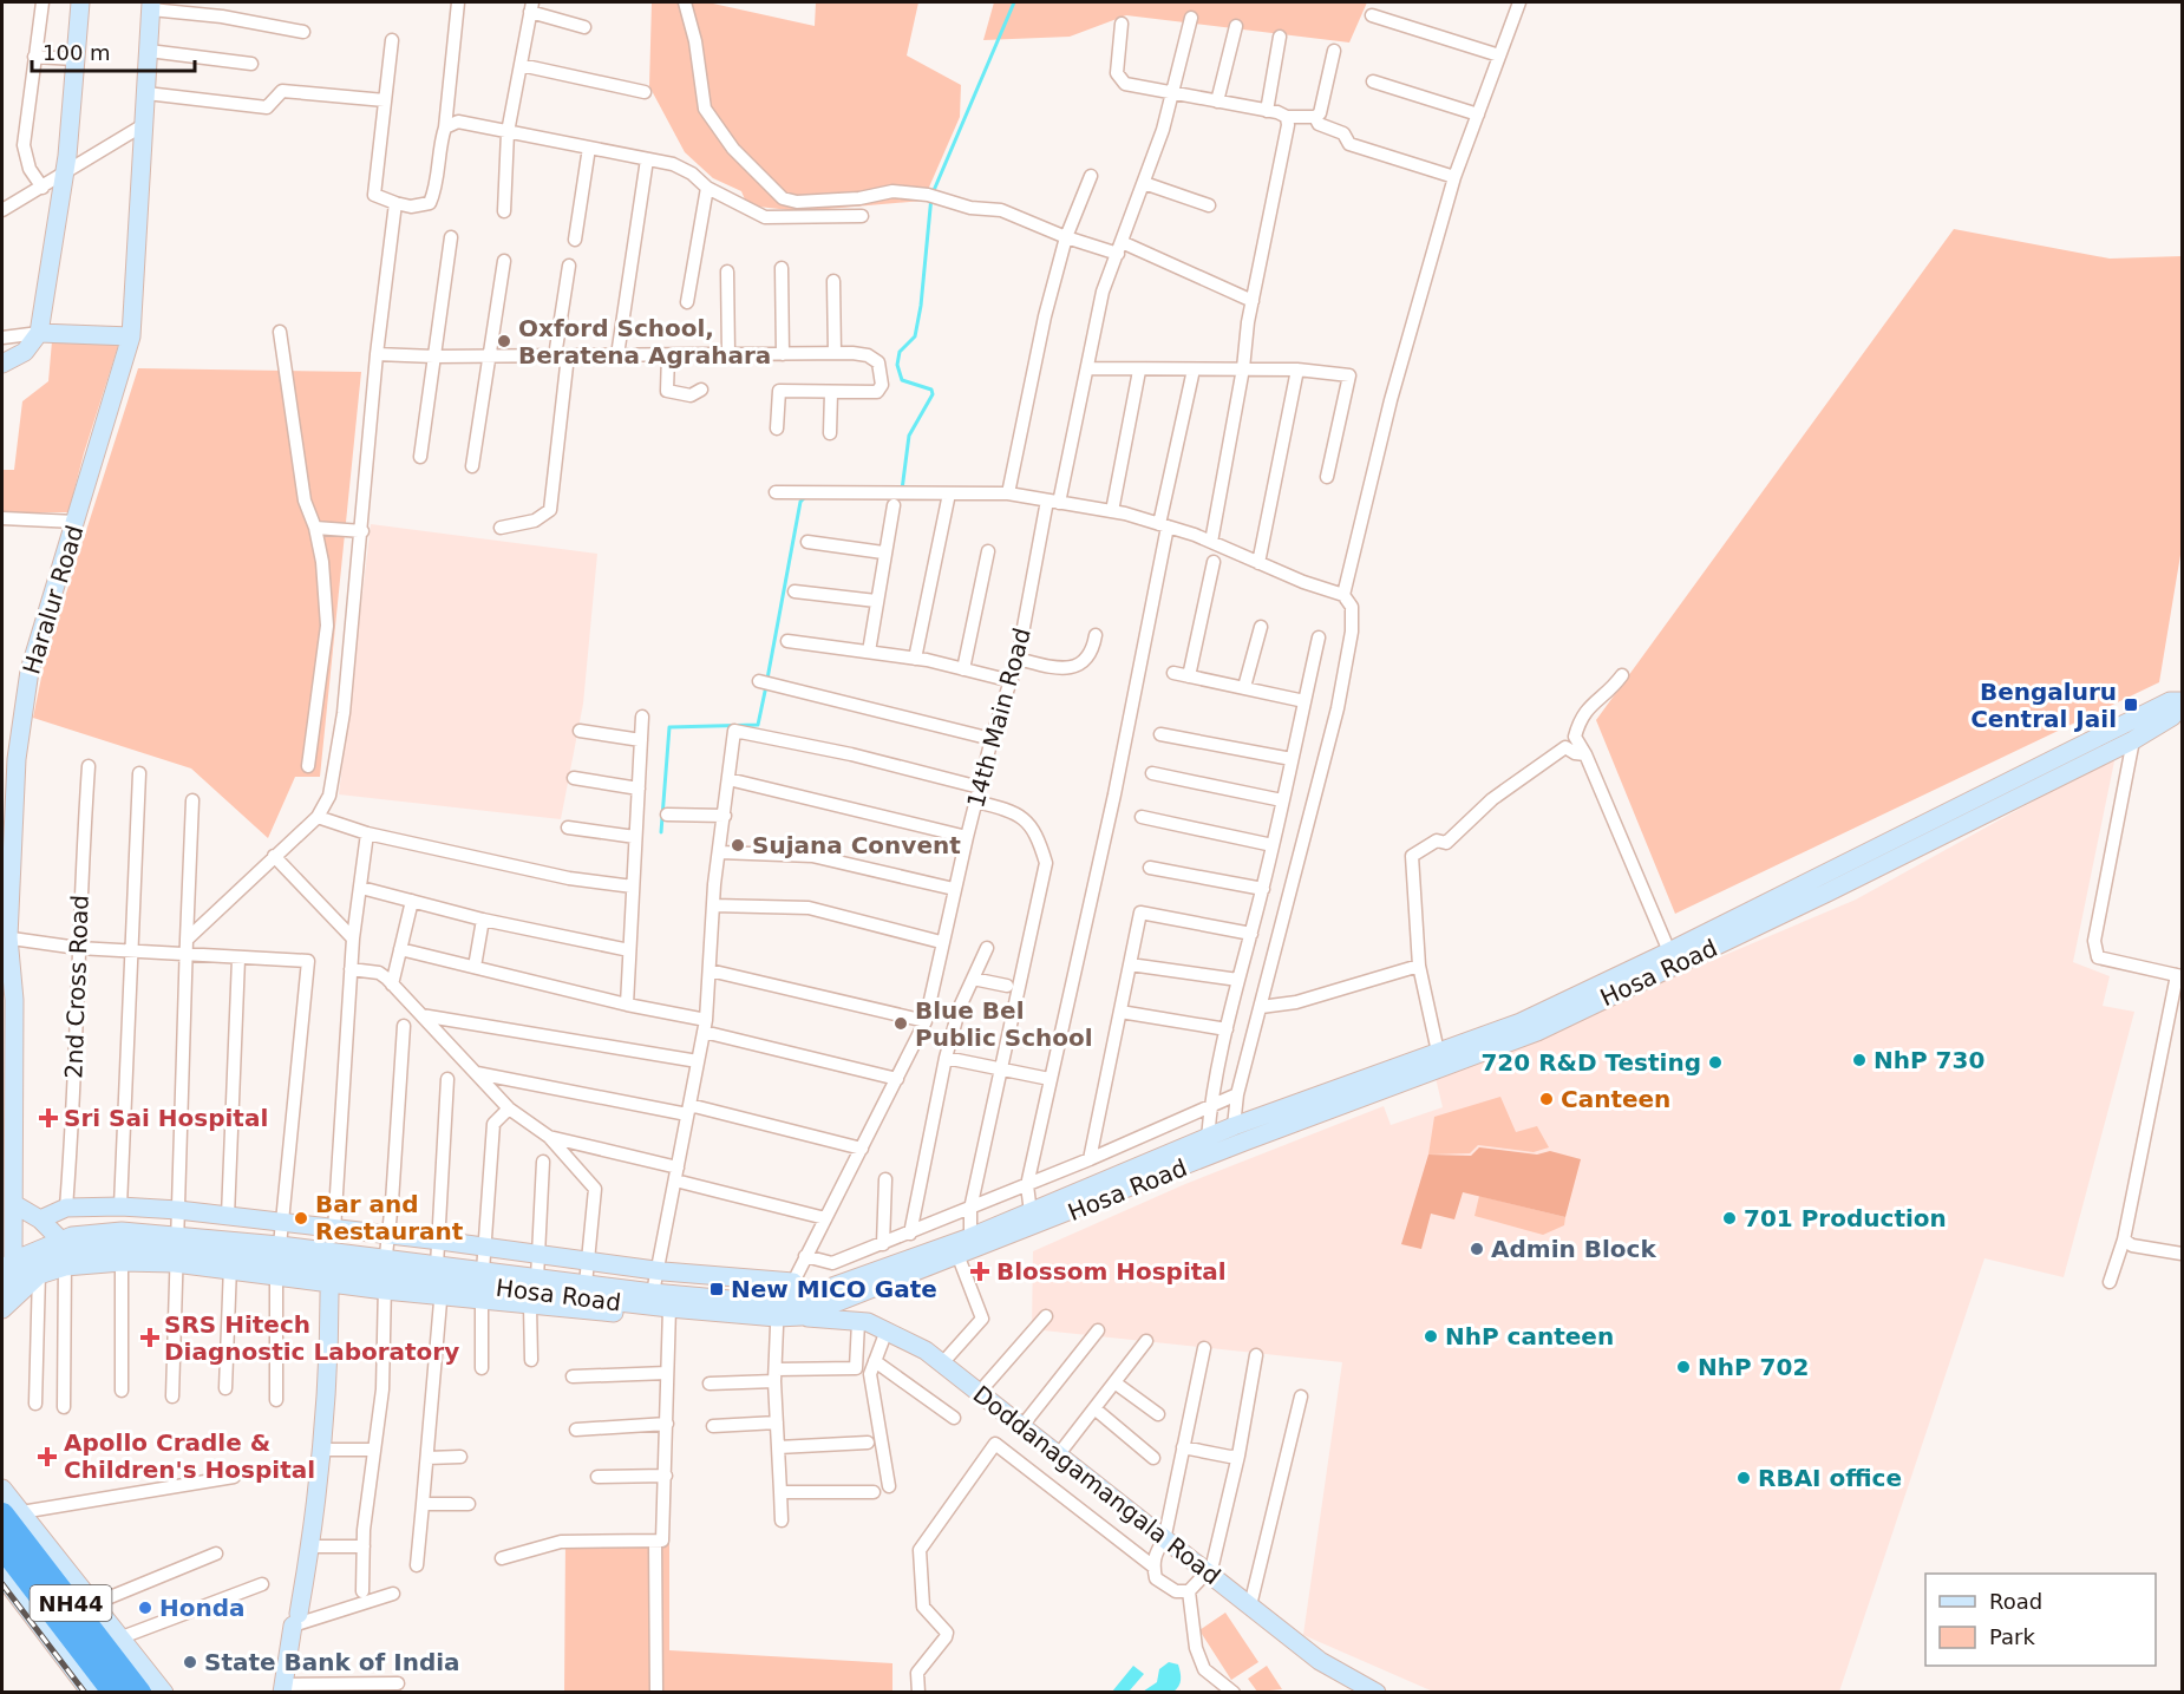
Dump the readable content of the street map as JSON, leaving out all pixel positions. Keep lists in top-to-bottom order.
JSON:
{
  "streets": {
    "highway": ["NH44"],
    "street": [
      "Haralur Road",
      "14th Main Road",
      "Hosa Road",
      "2nd Cross Road",
      "Doddanagamangala Road"
    ]
  },
  "crossings": [
    ["Haralur Road", "Hosa Road"],
    ["14th Main Road", "Hosa Road"],
    ["Hosa Road", "Doddanagamangala Road"]
  ],
  "places": {
    "other": [
      "Oxford School, Beratena Agrahara",
      "Sujana Convent",
      "Blue Bel Public School",
      "NhP 730",
      "720 R&D Testing",
      "Canteen",
      "Bar and Restaurant",
      "701 Production",
      "Admin Block",
      "NhP canteen",
      "NhP 702",
      "RBAI office",
      "Honda",
      "State Bank of India"
    ],
    "transit": ["Bengaluru Central Jail", "New MICO Gate"],
    "health": [
      "Sri Sai Hospital",
      "Blossom Hospital",
      "SRS Hitech Diagnostic Laboratory",
      "Apollo Cradle & Children's Hospital"
    ]
  },
  "legend": ["Road", "Park"],
  "scale_bar": "100 m"
}
